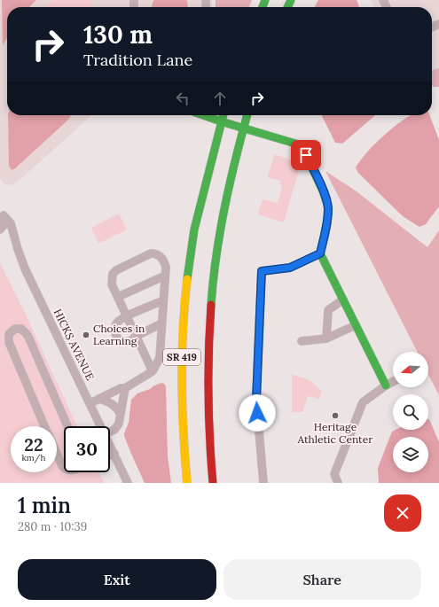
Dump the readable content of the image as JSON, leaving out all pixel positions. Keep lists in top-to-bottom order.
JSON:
{
  "streets": {
    "main road": ["SR 419"],
    "street": ["HICKS AVENUE"]
  },
  "places": ["Choices in Learning", "Heritage Athletic Center"],
  "north": "left",
  "page": {
    "turn": ["130 m", "Tradition Lane"],
    "speed": "22 km/h",
    "limit": "30",
    "heading": ["1 min", "280 m · 10:39"],
    "buttons": ["Exit", "Share"]
  }
}
